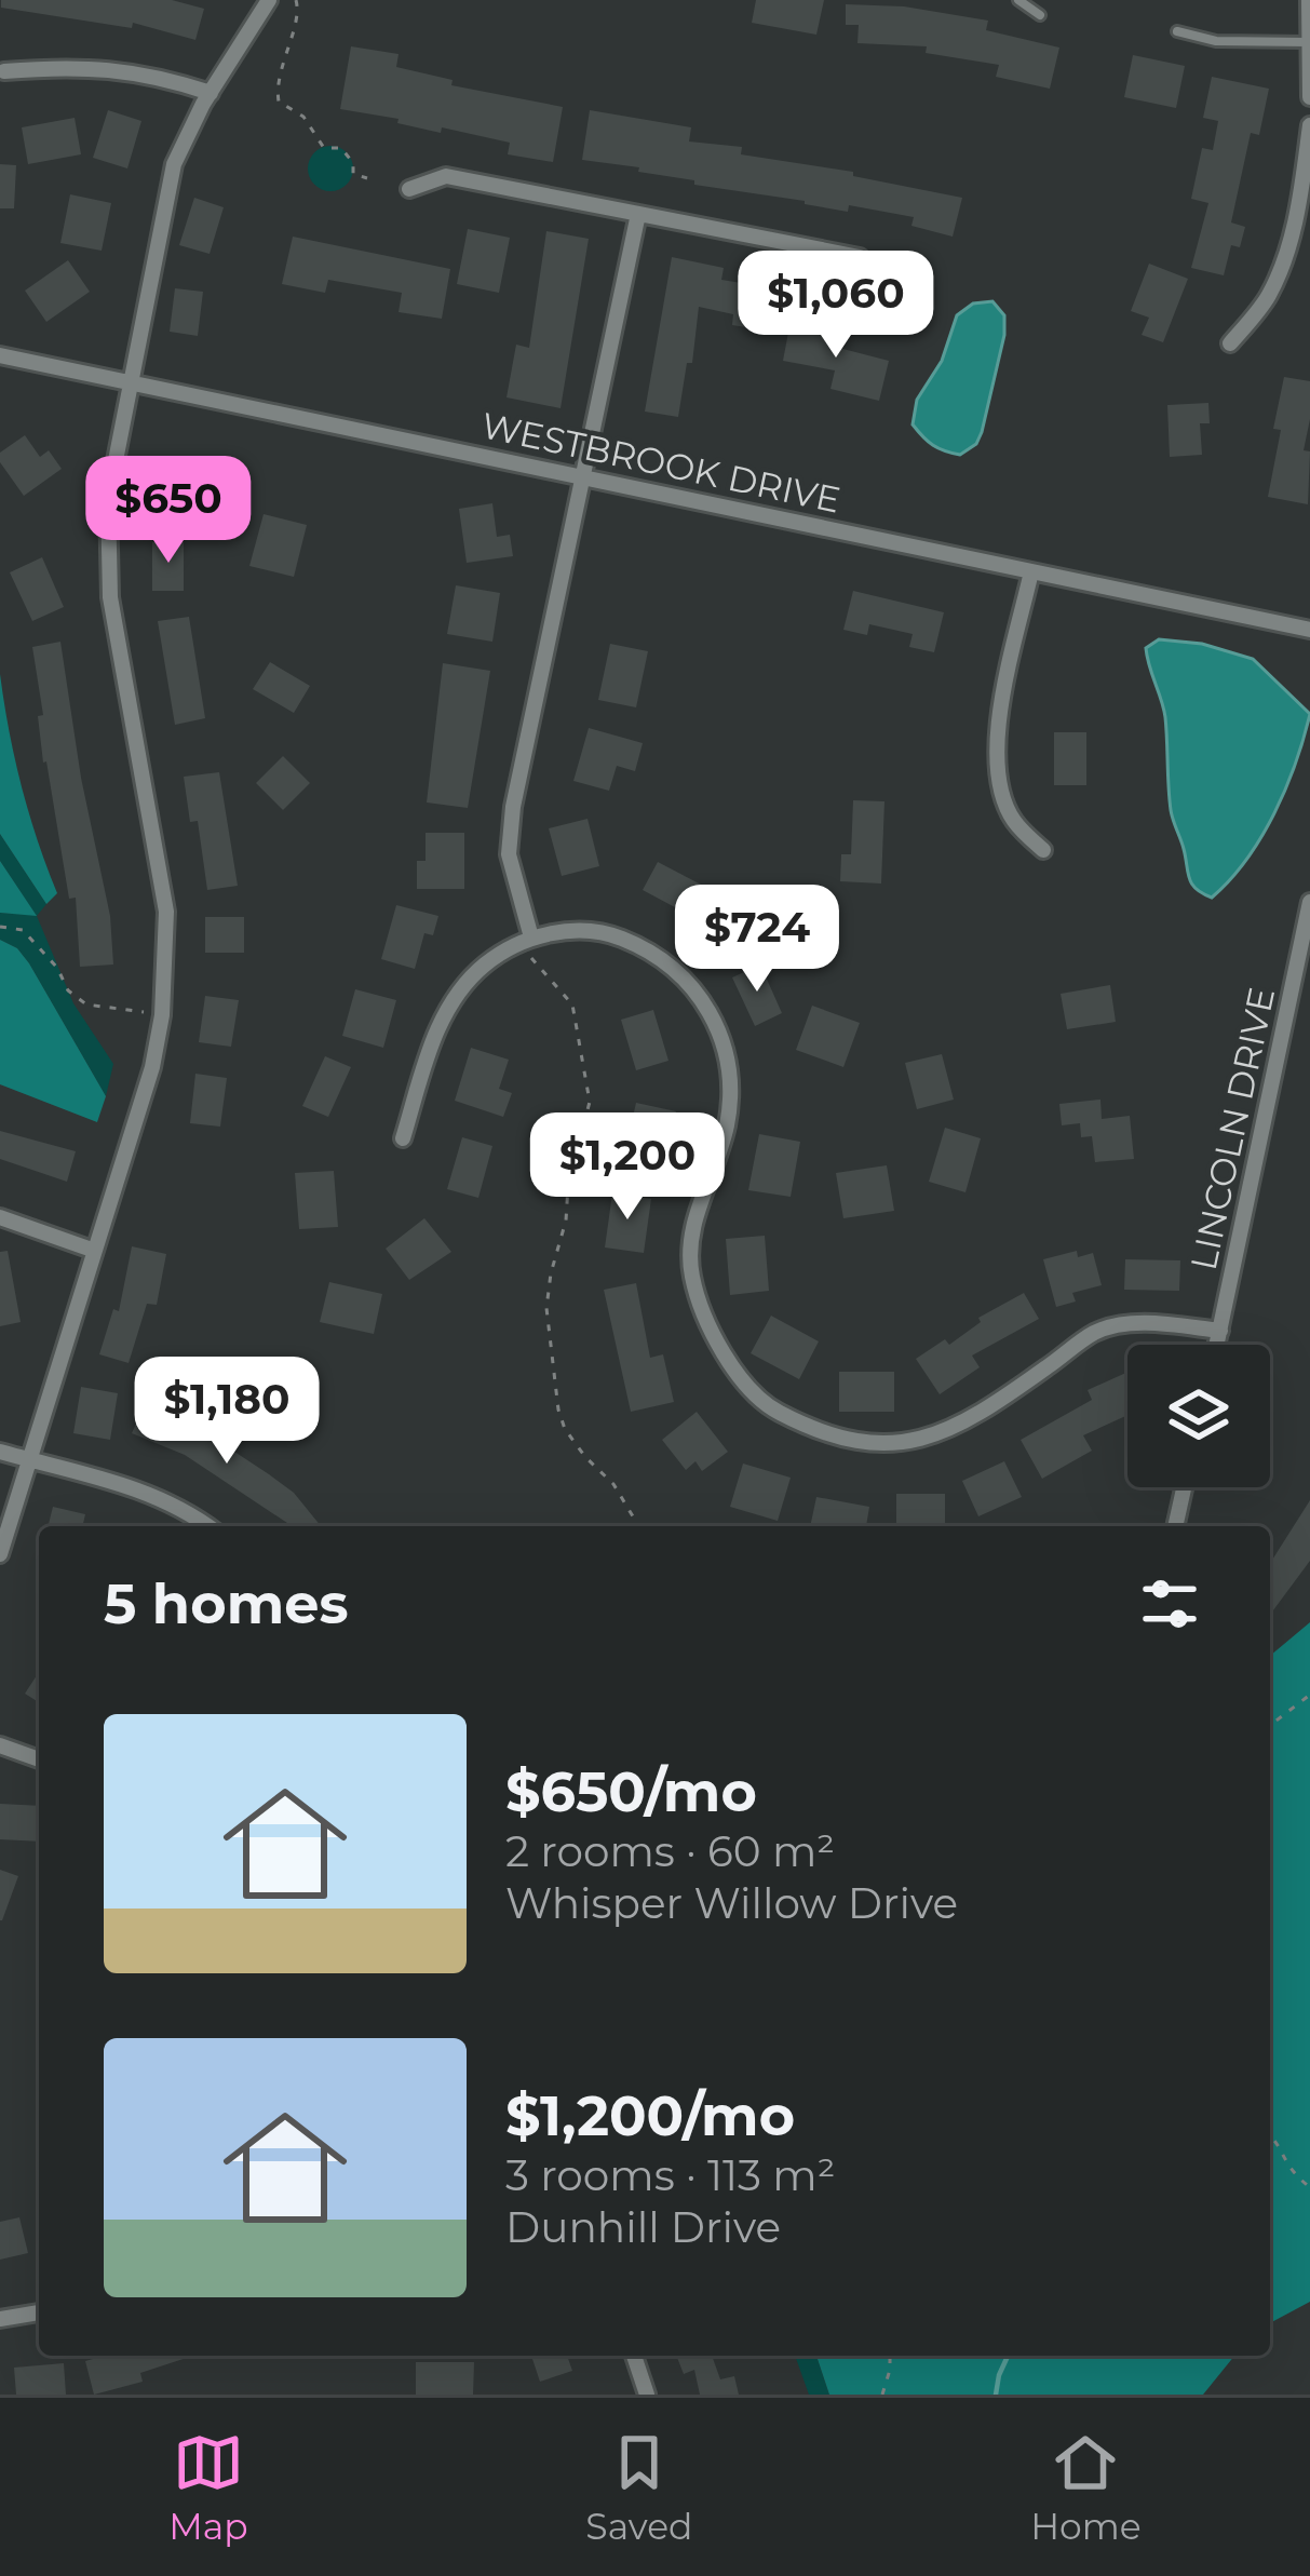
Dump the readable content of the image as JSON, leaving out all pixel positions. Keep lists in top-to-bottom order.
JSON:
{
  "streets": {
    "street": ["WESTBROOK DRIVE", "LINCOLN DRIVE"]
  },
  "page": {
    "price": [
      "$1,060",
      "$650",
      "$724",
      "$1,200",
      "$1,180"
    ],
    "heading": "5 homes",
    "list": [
      {
        "name": "$650/mo",
        "note": "2 rooms · 60 m² · Whisper Willow Drive"
      },
      {
        "name": "$1,200/mo",
        "note": "3 rooms · 113 m² · Dunhill Drive"
      }
    ],
    "tabs": ["Map", "Saved", "Home"]
  }
}
